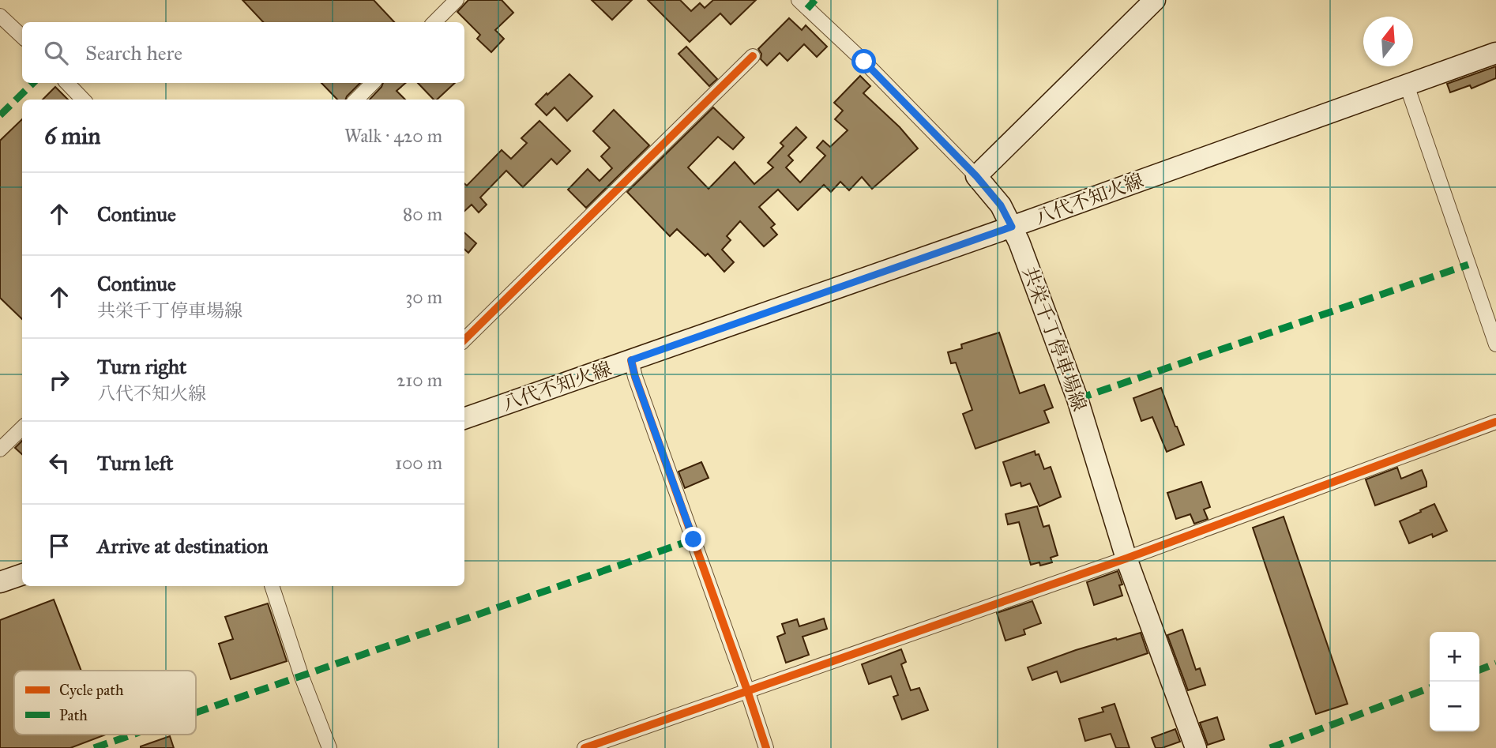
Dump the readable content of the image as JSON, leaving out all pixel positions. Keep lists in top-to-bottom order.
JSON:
{
  "streets": {
    "main road": ["八代不知火線", "共栄千丁停車場線"]
  },
  "crossings": [
    ["八代不知火線", "共栄千丁停車場線"]
  ],
  "legend": ["Cycle path", "Path"],
  "north": "top",
  "page": {
    "search": "Search here",
    "heading": ["6 min", "Walk · 420 m"],
    "list": [
      ["Continue", "80 m"],
      ["Continue", "共栄千丁停車場線", "30 m"],
      ["Turn right", "八代不知火線", "210 m"],
      ["Turn left", "100 m"],
      "Arrive at destination"
    ],
    "map_buttons": ["+", "−"]
  }
}
